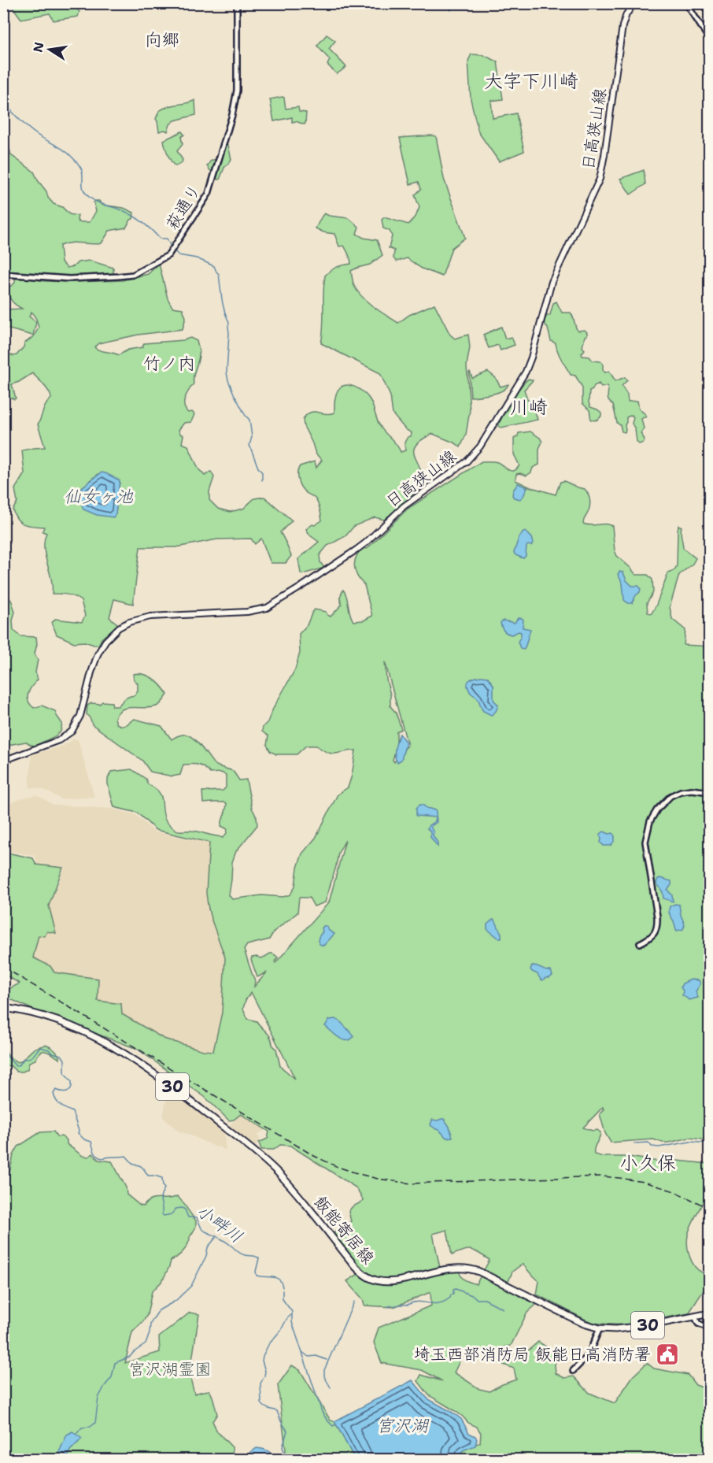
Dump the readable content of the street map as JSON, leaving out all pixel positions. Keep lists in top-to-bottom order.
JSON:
{
  "streets": {
    "main road": ["日高狭山線", "30", "飯能寄居線"],
    "street": ["萩通り"]
  },
  "districts": [
    "向郷",
    "大字下川崎",
    "竹ノ内",
    "川崎",
    "小久保"
  ],
  "water": ["仙女ヶ池", "小畔川", "宮沢湖"],
  "parks": ["宮沢湖霊園"],
  "places": {
    "public building": ["埼玉西部消防局 飯能日高消防署"]
  },
  "north": "left"
}
